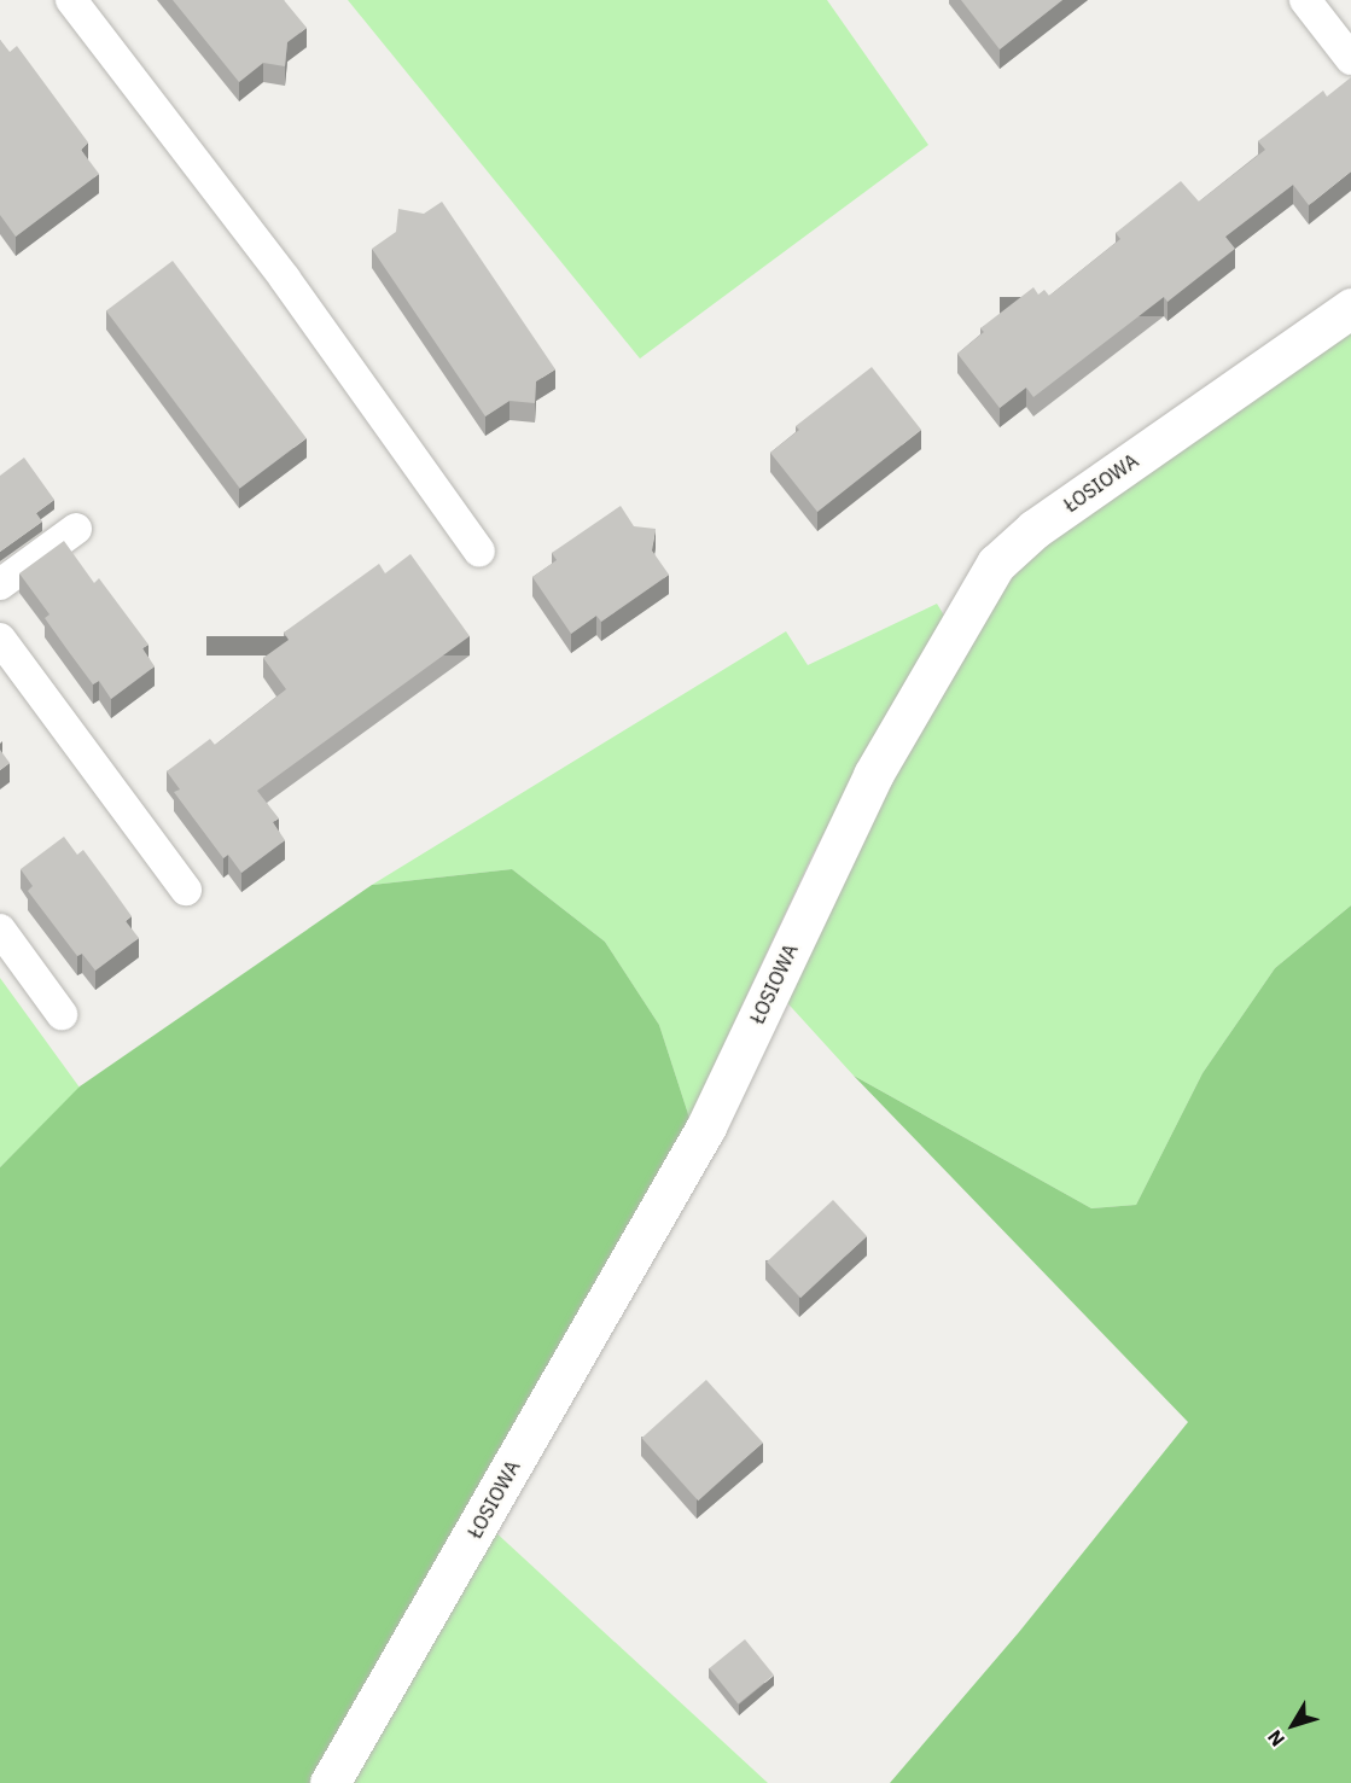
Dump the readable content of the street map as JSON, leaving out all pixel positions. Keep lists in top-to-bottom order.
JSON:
{
  "streets": {
    "street": ["ŁOSIOWA"]
  },
  "north": "bottom left"
}
